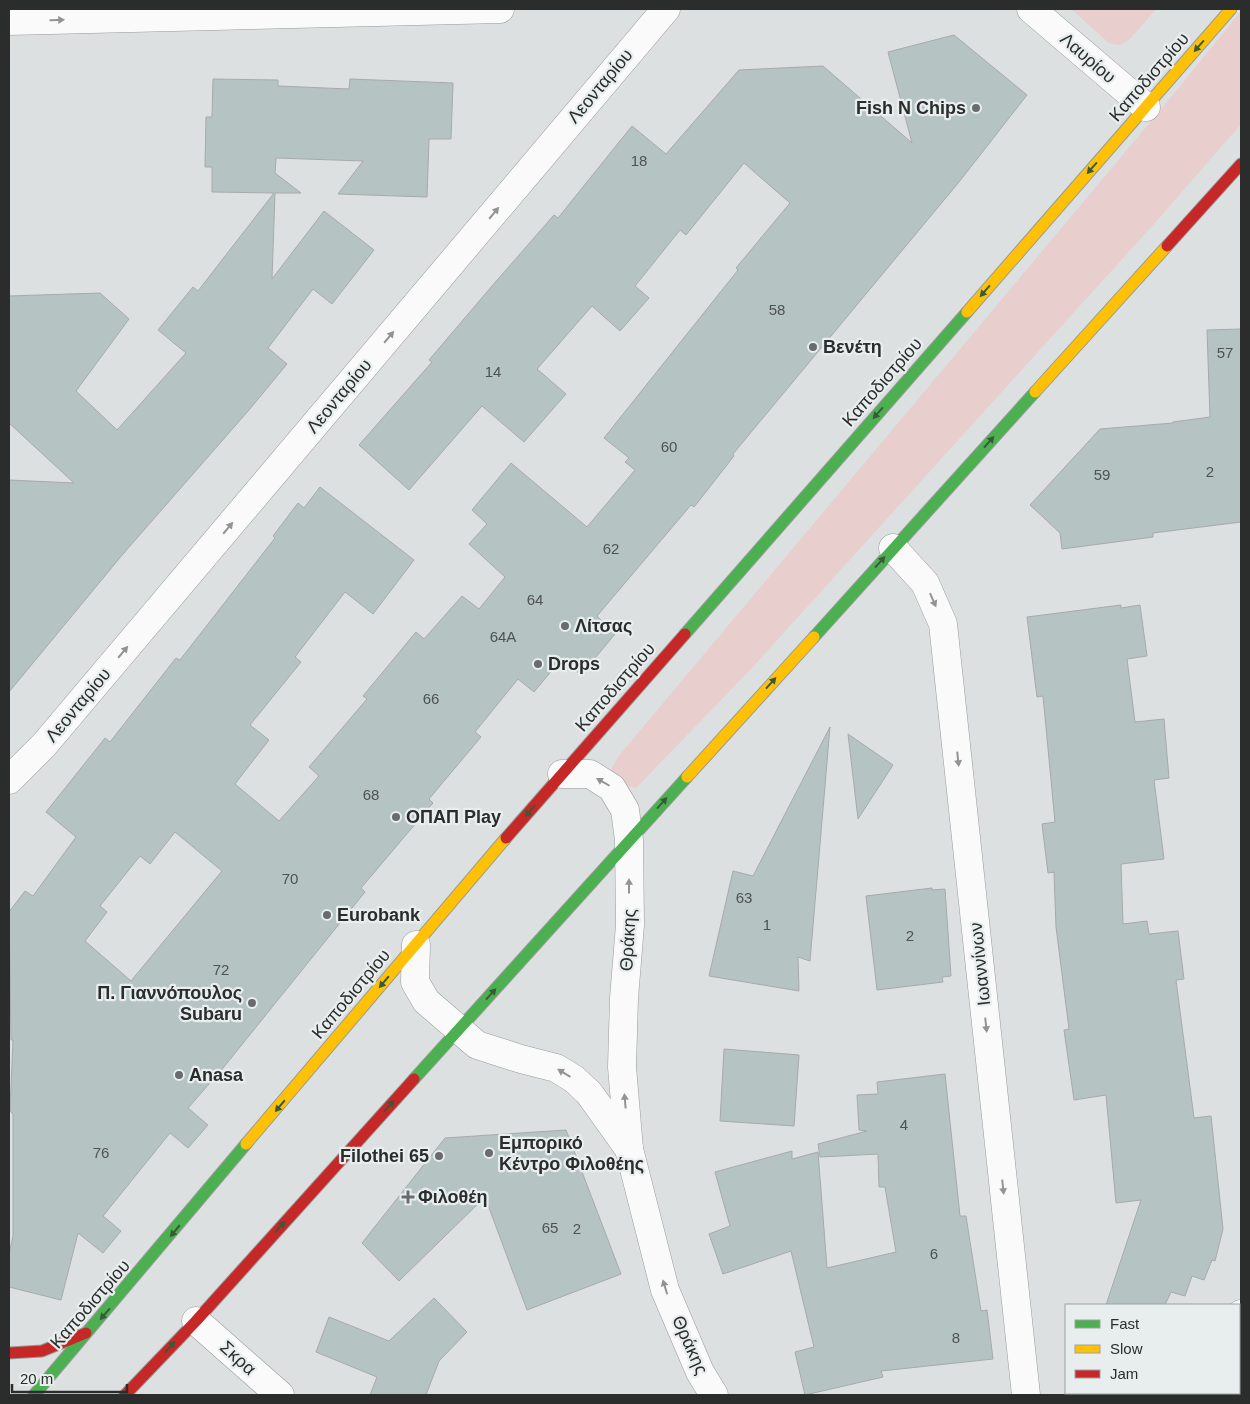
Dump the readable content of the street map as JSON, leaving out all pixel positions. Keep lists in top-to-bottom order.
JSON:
{
  "streets": {
    "main road": ["Καποδιστρίου"],
    "street": [
      "Λαυρίου",
      "Λεονταρίου",
      "Θράκης",
      "Ιωαννίνων",
      "Σκρα"
    ]
  },
  "crossings": [
    ["Λαυρίου", "Καποδιστρίου"],
    ["Καποδιστρίου", "Θράκης"]
  ],
  "one_way": ["Λεονταρίου", "Θράκης", "Ιωαννίνων"],
  "places": {
    "other": [
      "Fish N Chips",
      "Βενέτη",
      "Λίτσας",
      "Drops",
      "ΟΠΑΠ Play",
      "Eurobank",
      "Π. Γιαννόπουλος Subaru",
      "Anasa",
      "Εμπορικό Κέντρο Φιλοθέης",
      "Filothei 65"
    ],
    "health": ["Φιλοθέη"]
  },
  "house_numbers": [
    "18",
    "58",
    "57",
    "14",
    "60",
    "2",
    "59",
    "62",
    "64",
    "64Α",
    "66",
    "68",
    "70",
    "63",
    "1",
    "2",
    "72",
    "4",
    "76",
    "65",
    "2",
    "6",
    "8"
  ],
  "legend": ["Fast", "Slow", "Jam"],
  "scale_bar": "20 m"
}
